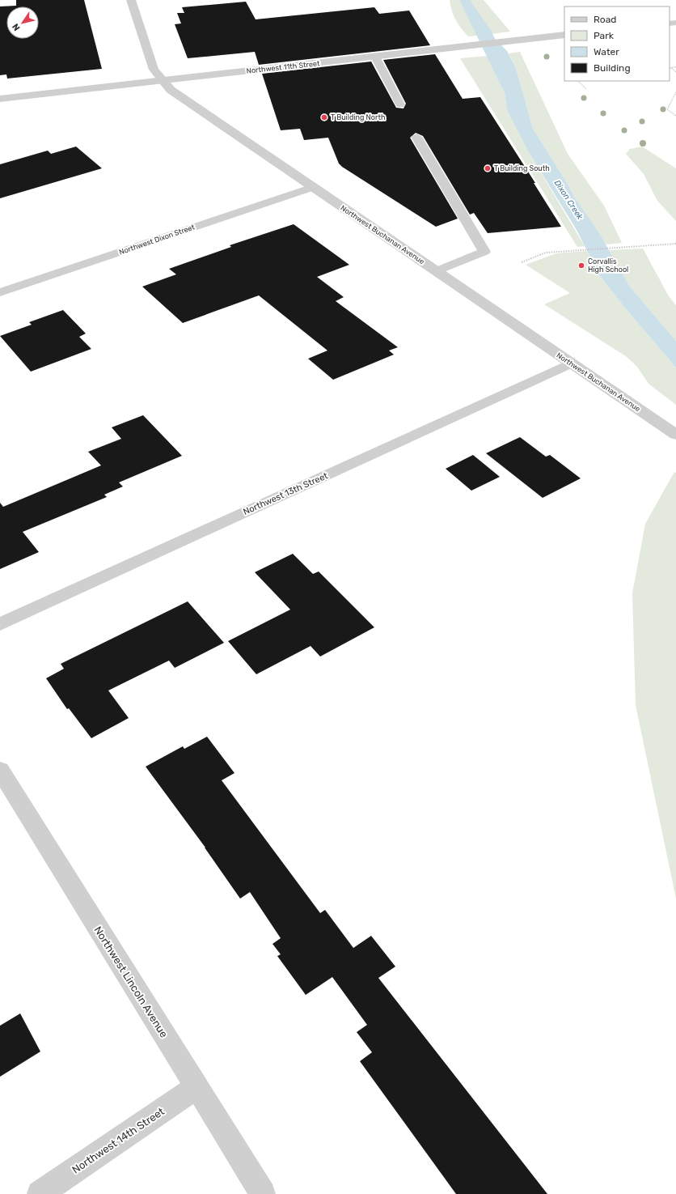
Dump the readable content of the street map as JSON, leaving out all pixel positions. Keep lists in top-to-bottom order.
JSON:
{
  "streets": {
    "street": [
      "Northwest 11th Street",
      "Northwest Buchanan Avenue",
      "Northwest Dixon Street",
      "Northwest 13th Street",
      "Northwest Lincoln Avenue",
      "Northwest 14th Street"
    ]
  },
  "crossings": [
    ["Northwest 11th Street", "Northwest Buchanan Avenue"],
    ["Northwest Buchanan Avenue", "Northwest Dixon Street"],
    ["Northwest Buchanan Avenue", "Northwest 13th Street"],
    ["Northwest Lincoln Avenue", "Northwest 14th Street"]
  ],
  "water": ["Dixon Creek"],
  "places": ["T Building North", "T Building South", "Corvallis High School"],
  "legend": [
    "Road",
    "Park",
    "Water",
    "Building"
  ],
  "north": "bottom left"
}
